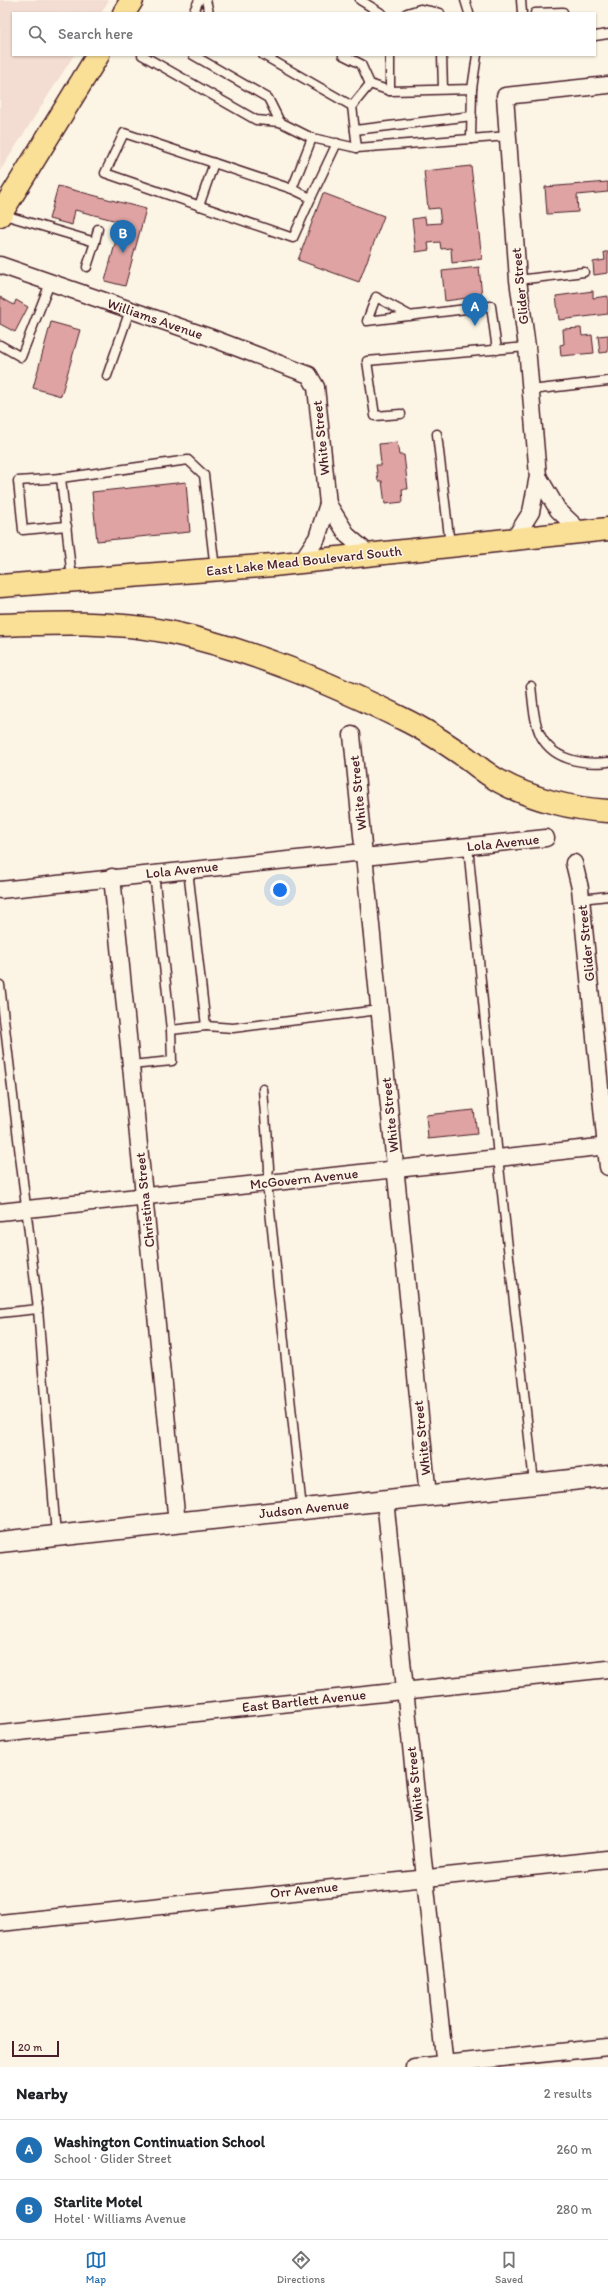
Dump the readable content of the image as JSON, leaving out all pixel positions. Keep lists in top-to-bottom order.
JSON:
{
  "streets": {
    "main road": ["East Lake Mead Boulevard South"],
    "street": [
      "Glider Street",
      "Williams Avenue",
      "White Street",
      "Lola Avenue",
      "McGovern Avenue",
      "Christina Street",
      "Judson Avenue",
      "East Bartlett Avenue",
      "Orr Avenue"
    ]
  },
  "crossings": [
    ["Glider Street", "East Lake Mead Boulevard South"],
    ["Glider Street", "McGovern Avenue"],
    ["Williams Avenue", "White Street"],
    ["White Street", "East Lake Mead Boulevard South"],
    ["White Street", "Lola Avenue"],
    ["White Street", "McGovern Avenue"],
    ["White Street", "Judson Avenue"],
    ["White Street", "East Bartlett Avenue"],
    ["White Street", "Orr Avenue"],
    ["Lola Avenue", "Christina Street"],
    ["McGovern Avenue", "Christina Street"],
    ["Christina Street", "Judson Avenue"]
  ],
  "scale_bar": "20 m",
  "page": {
    "search": "Search here",
    "pins": ["B", "A"],
    "scale": "20 m",
    "heading": ["Nearby", "2 results"],
    "list": [
      {
        "mark": "A",
        "name": "Washington Continuation School",
        "note": "School · Glider Street",
        "value": "260 m"
      },
      {
        "mark": "B",
        "name": "Starlite Motel",
        "note": "Hotel · Williams Avenue",
        "value": "280 m"
      }
    ],
    "nav": ["Map", "Directions", "Saved"]
  }
}
